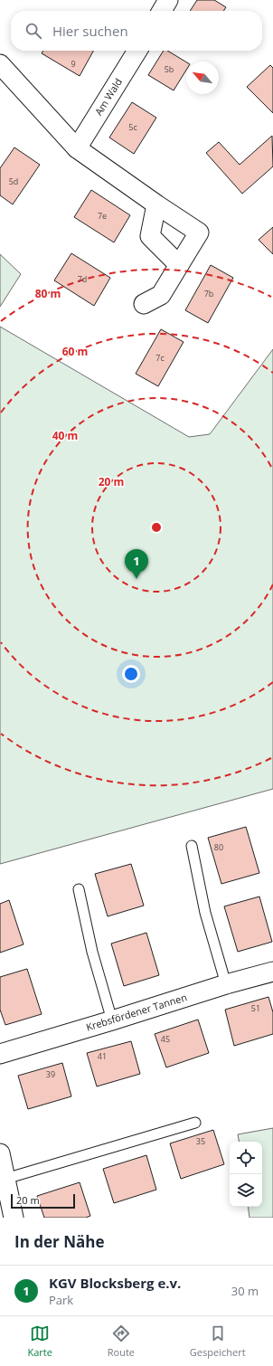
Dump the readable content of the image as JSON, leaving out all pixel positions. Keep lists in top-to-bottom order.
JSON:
{
  "streets": {
    "street": ["Am Wald", "Krebsfördener Tannen"]
  },
  "house_numbers": [
    "9",
    "5b",
    "5c",
    "5d",
    "7e",
    "7d",
    "7b",
    "7c",
    "80",
    "51",
    "45",
    "41",
    "39",
    "35"
  ],
  "scale_bar": "20 m",
  "north": "top left",
  "page": {
    "search": "Hier suchen",
    "pins": "1",
    "scale": "20 m",
    "heading": "In der Nähe",
    "list": [
      {
        "mark": "1",
        "name": "KGV Blocksberg e.v.",
        "note": "Park",
        "value": "30 m"
      }
    ],
    "nav": ["Karte", "Route", "Gespeichert"]
  },
  "rings": [
    "80 m",
    "60 m",
    "40 m",
    "20 m"
  ]
}
